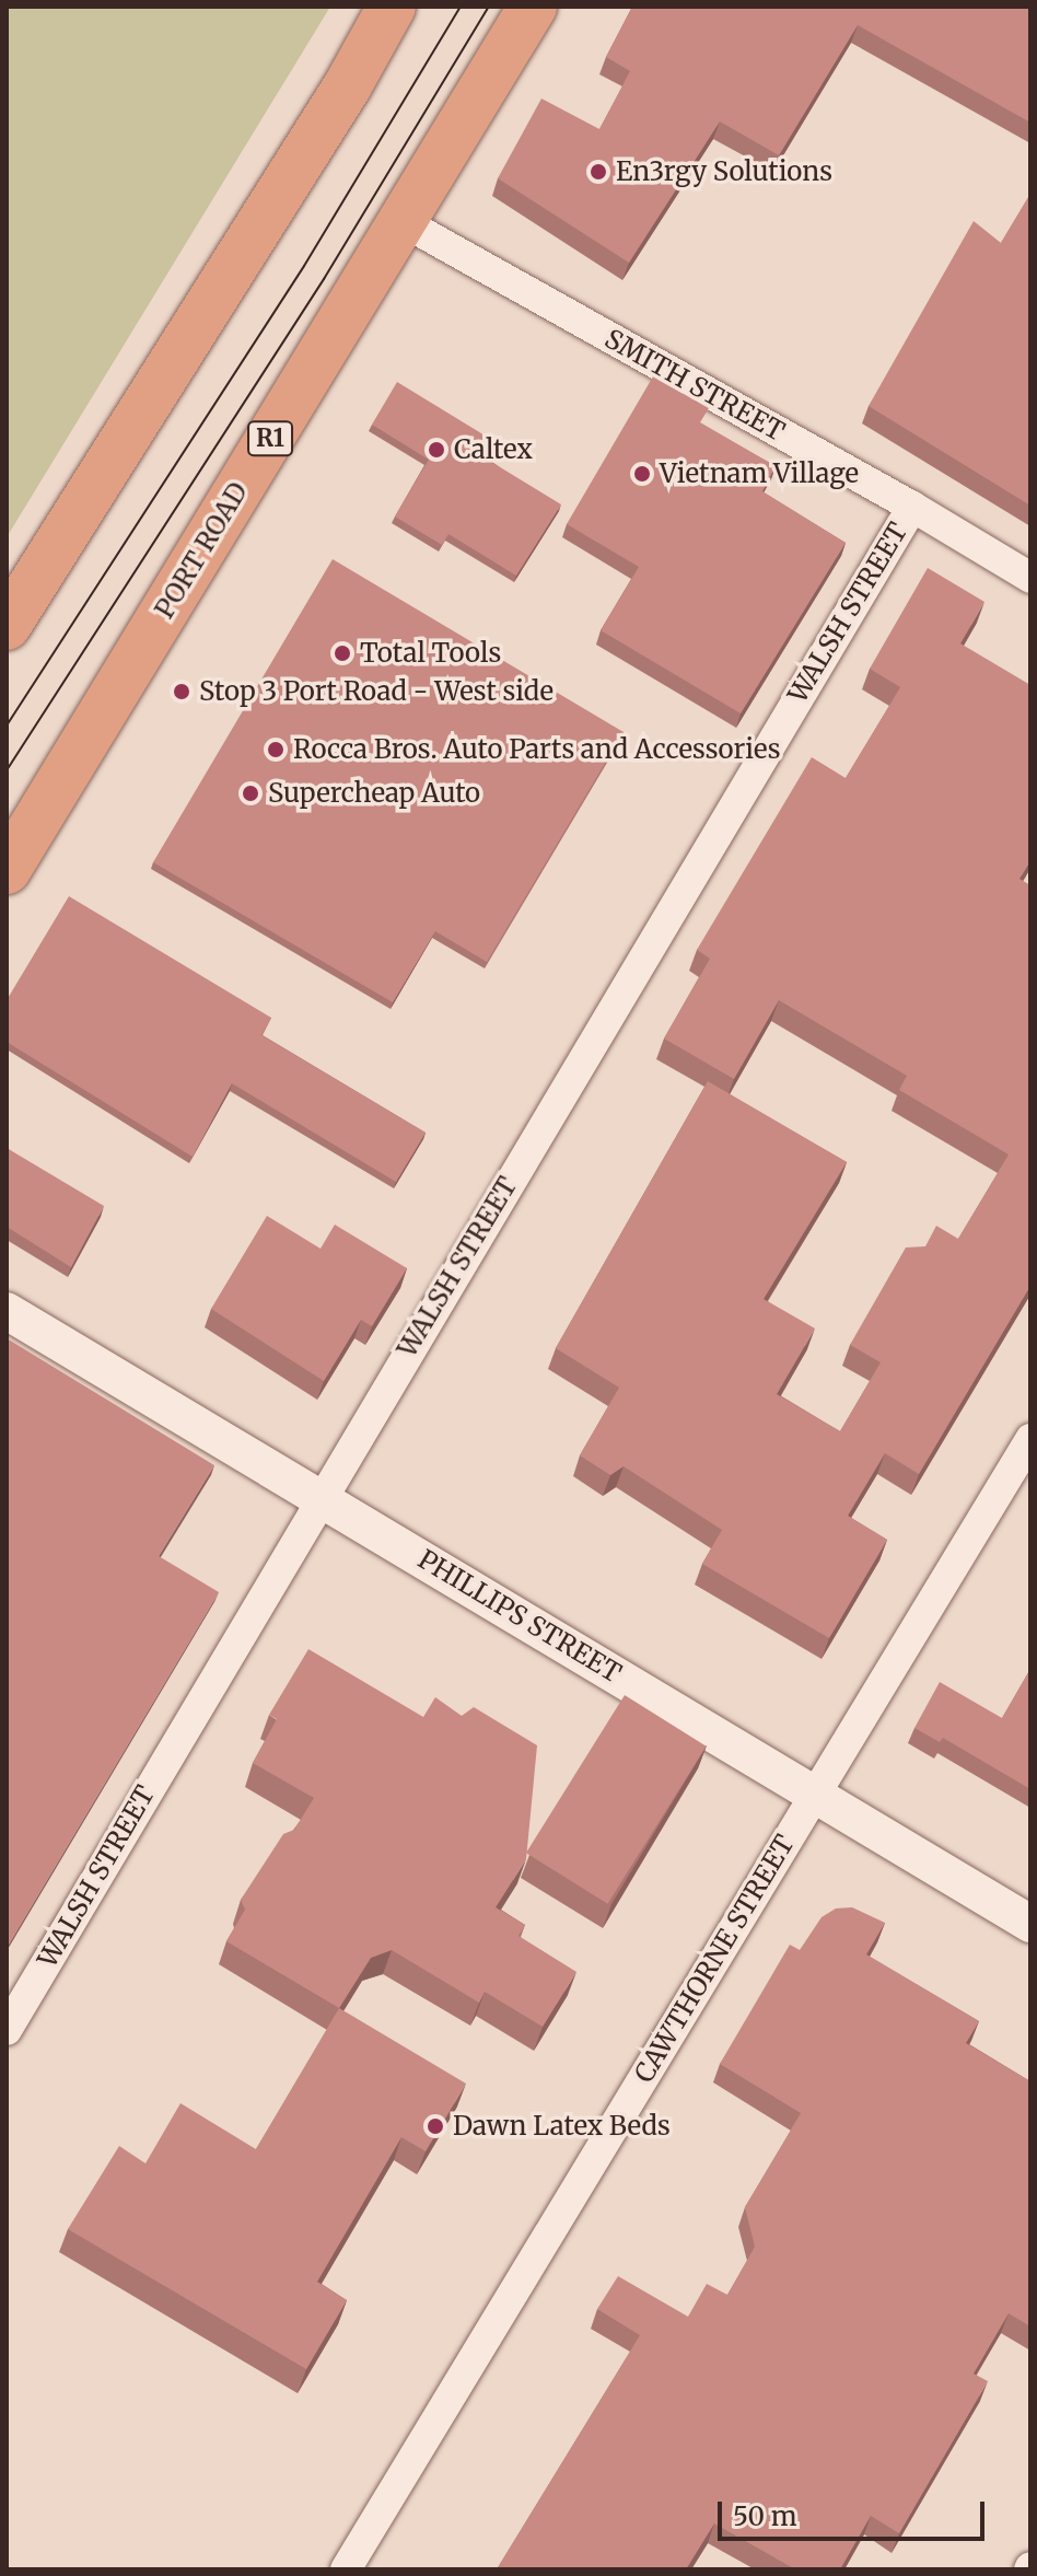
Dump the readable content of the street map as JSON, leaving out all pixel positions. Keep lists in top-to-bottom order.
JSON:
{
  "streets": {
    "highway": ["R1", "PORT ROAD"],
    "street": [
      "SMITH STREET",
      "WALSH STREET",
      "PHILLIPS STREET",
      "CAWTHORNE STREET"
    ]
  },
  "crossings": [
    ["SMITH STREET", "PORT ROAD"],
    ["SMITH STREET", "WALSH STREET"],
    ["WALSH STREET", "PHILLIPS STREET"],
    ["PHILLIPS STREET", "CAWTHORNE STREET"]
  ],
  "places": [
    "En3rgy Solutions",
    "Caltex",
    "Vietnam Village",
    "Total Tools",
    "Stop 3 Port Road - West side",
    "Rocca Bros. Auto Parts and Accessories",
    "Supercheap Auto",
    "Dawn Latex Beds"
  ],
  "scale_bar": "50 m"
}
